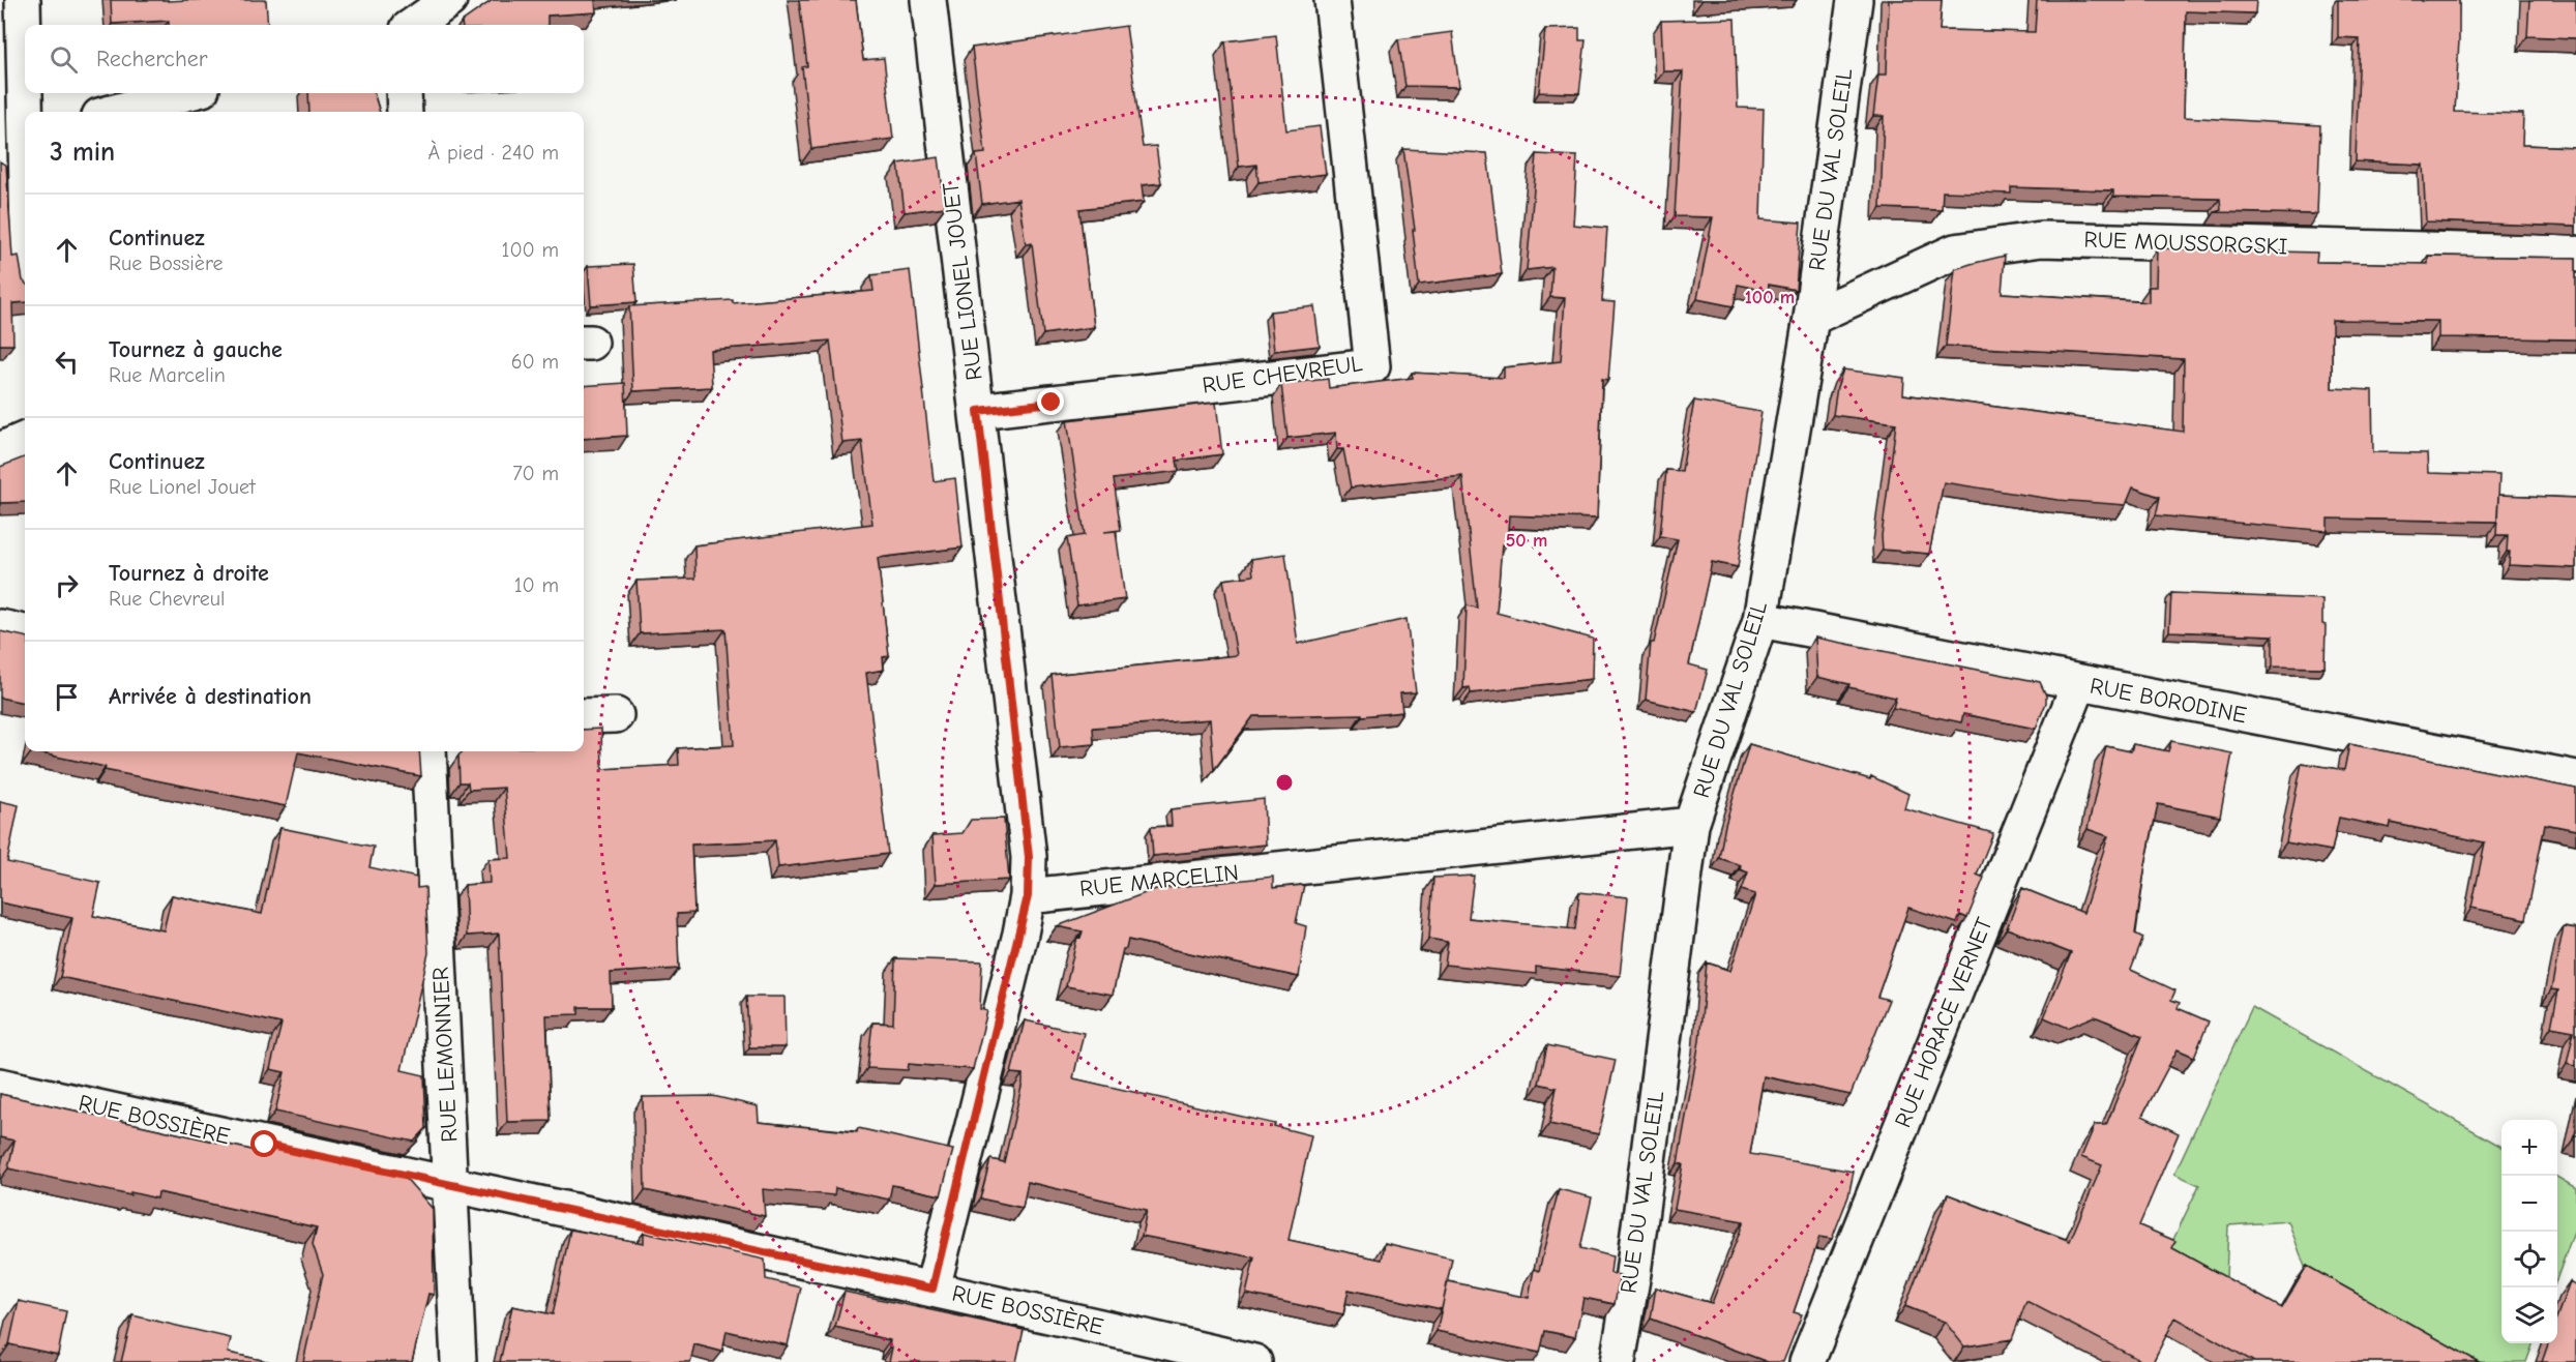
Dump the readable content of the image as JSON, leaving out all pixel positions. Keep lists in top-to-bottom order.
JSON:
{
  "streets": {
    "street": [
      "RUE DU VAL SOLEIL",
      "RUE MOUSSORGSKI",
      "RUE LIONEL JOUET",
      "RUE CHEVREUL",
      "RUE BORODINE",
      "RUE MARCELIN",
      "RUE HORACE VERNET",
      "RUE LEMONNIER",
      "RUE BOSSIÈRE"
    ]
  },
  "crossings": [
    ["RUE DU VAL SOLEIL", "RUE MOUSSORGSKI"],
    ["RUE DU VAL SOLEIL", "RUE BORODINE"],
    ["RUE DU VAL SOLEIL", "RUE MARCELIN"],
    ["RUE LIONEL JOUET", "RUE CHEVREUL"],
    ["RUE LIONEL JOUET", "RUE MARCELIN"],
    ["RUE BORODINE", "RUE HORACE VERNET"],
    ["RUE LEMONNIER", "RUE BOSSIÈRE"]
  ],
  "page": {
    "search": "Rechercher",
    "heading": ["3 min", "À pied · 240 m"],
    "list": [
      ["Continuez", "Rue Bossière", "100 m"],
      ["Tournez à gauche", "Rue Marcelin", "60 m"],
      ["Continuez", "Rue Lionel Jouet", "70 m"],
      ["Tournez à droite", "Rue Chevreul", "10 m"],
      "Arrivée à destination"
    ],
    "map_buttons": ["+", "−"]
  },
  "rings": ["100 m", "50 m"]
}
